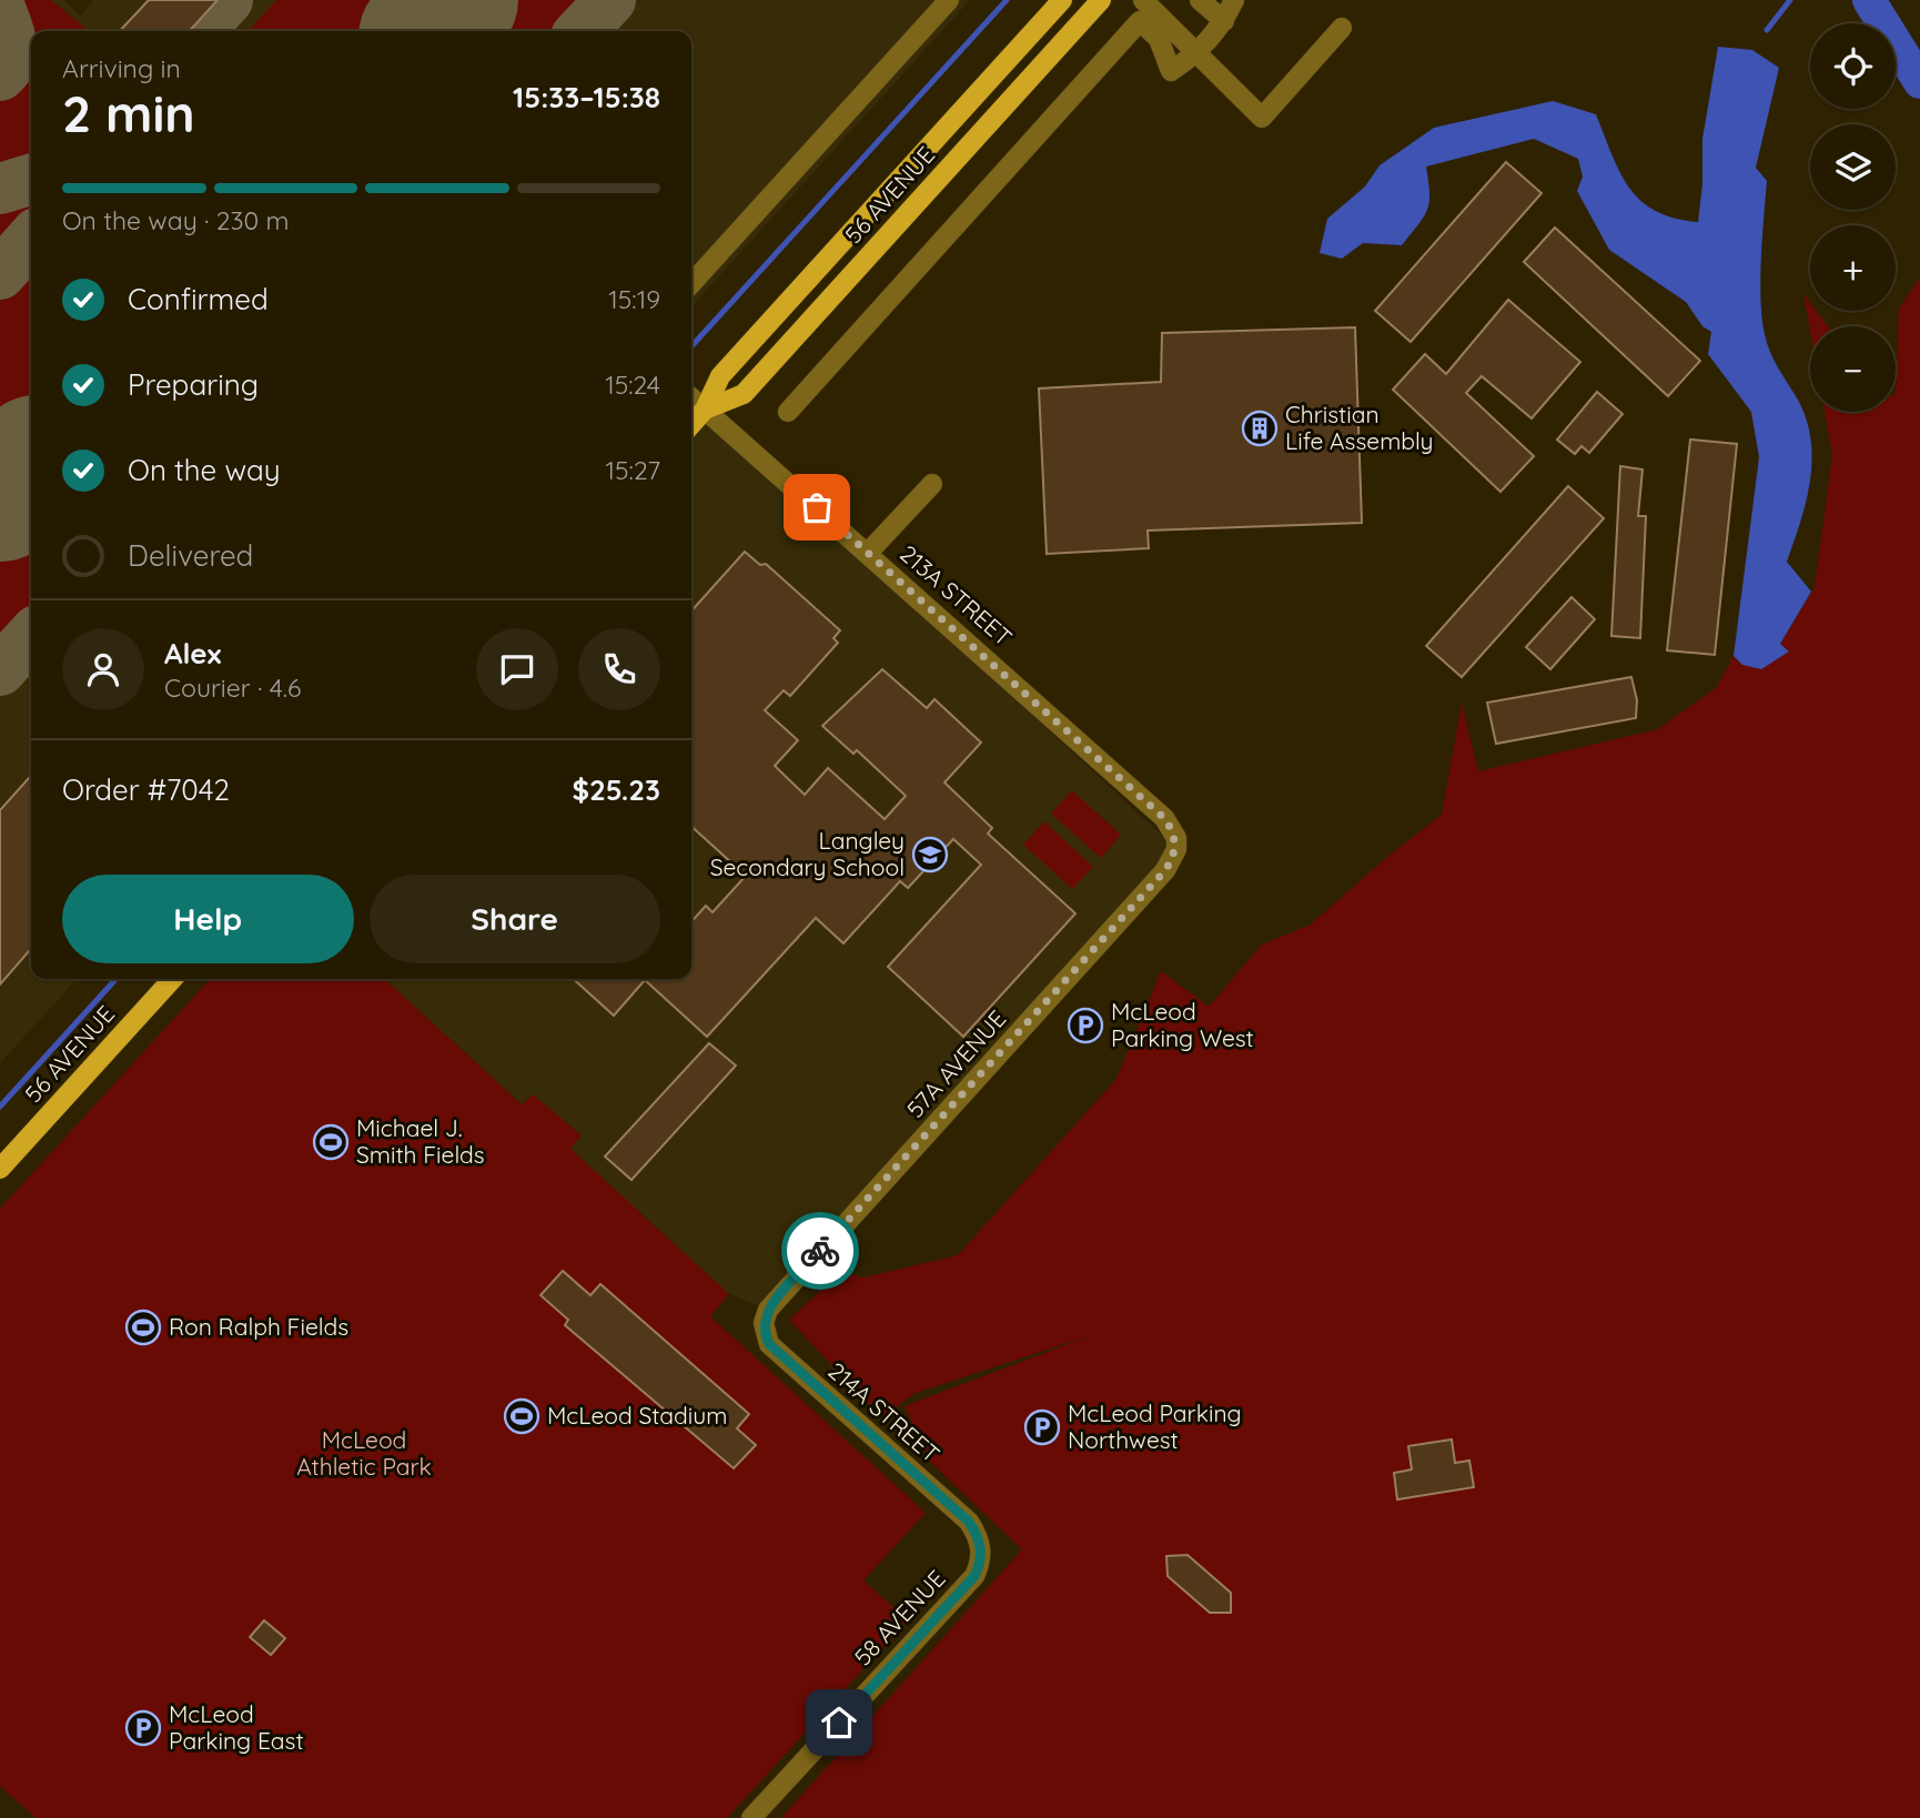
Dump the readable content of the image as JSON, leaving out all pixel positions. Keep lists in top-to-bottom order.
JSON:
{
  "streets": {
    "main road": ["56 AVENUE"],
    "street": [
      "213A STREET",
      "57A AVENUE",
      "214A STREET",
      "58 AVENUE"
    ]
  },
  "crossings": [
    ["56 AVENUE", "213A STREET"],
    ["213A STREET", "57A AVENUE"],
    ["57A AVENUE", "214A STREET"],
    ["214A STREET", "58 AVENUE"]
  ],
  "parks": ["McLeod Athletic Park"],
  "places": {
    "building": ["Christian Life Assembly"],
    "school or university": ["Langley Secondary School"],
    "parking": ["McLeod Parking West", "McLeod Parking Northwest", "McLeod Parking East"],
    "sports": ["Michael J. Smith Fields", "Ron Ralph Fields", "McLeod Stadium"]
  },
  "page": {
    "map_buttons": ["+", "−"],
    "heading": ["2 min", "Arriving in", "15:33–15:38"],
    "panel": [
      "Alex",
      "Courier · 4.6",
      "Order #7042",
      "$25.23"
    ],
    "bar": "On the way · 230 m",
    "list": [
      ["Confirmed", "15:19"],
      ["Preparing", "15:24"],
      ["On the way", "15:27"],
      "Delivered"
    ],
    "buttons": ["Help", "Share"]
  }
}
